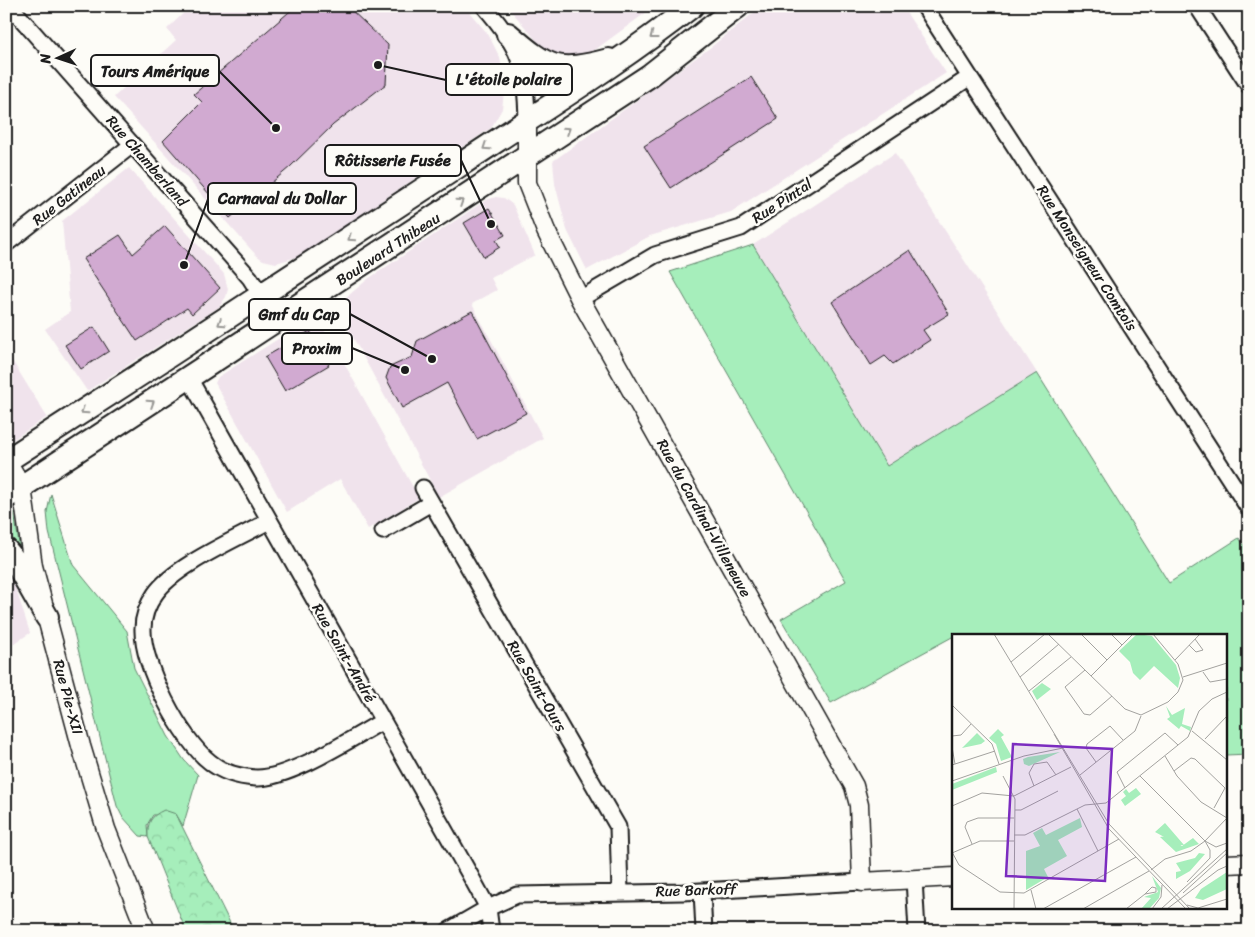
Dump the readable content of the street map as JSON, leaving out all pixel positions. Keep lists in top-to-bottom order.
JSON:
{
  "streets": {
    "main road": ["Boulevard Thibeau"],
    "street": [
      "Rue Chamberland",
      "Rue Gatineau",
      "Rue Pintal",
      "Rue Monseigneur Comtois",
      "Rue du Cardinal-Villeneuve",
      "Rue Saint-André",
      "Rue Saint-Ours",
      "Rue Pie-XII",
      "Rue Barkoff"
    ]
  },
  "crossings": [
    ["Rue Chamberland", "Rue Gatineau"],
    ["Rue Chamberland", "Boulevard Thibeau"],
    ["Rue Pintal", "Rue Monseigneur Comtois"],
    ["Rue Pintal", "Rue du Cardinal-Villeneuve"],
    ["Boulevard Thibeau", "Rue du Cardinal-Villeneuve"],
    ["Boulevard Thibeau", "Rue Saint-André"],
    ["Boulevard Thibeau", "Rue Pie-XII"],
    ["Rue du Cardinal-Villeneuve", "Rue Barkoff"],
    ["Rue Saint-André", "Rue Barkoff"],
    ["Rue Saint-Ours", "Rue Barkoff"]
  ],
  "places": [
    "L'étoile polaire",
    "Tours Amérique",
    "Rôtisserie Fusée",
    "Carnaval du Dollar",
    "Gmf du Cap",
    "Proxim"
  ],
  "north": "left"
}
